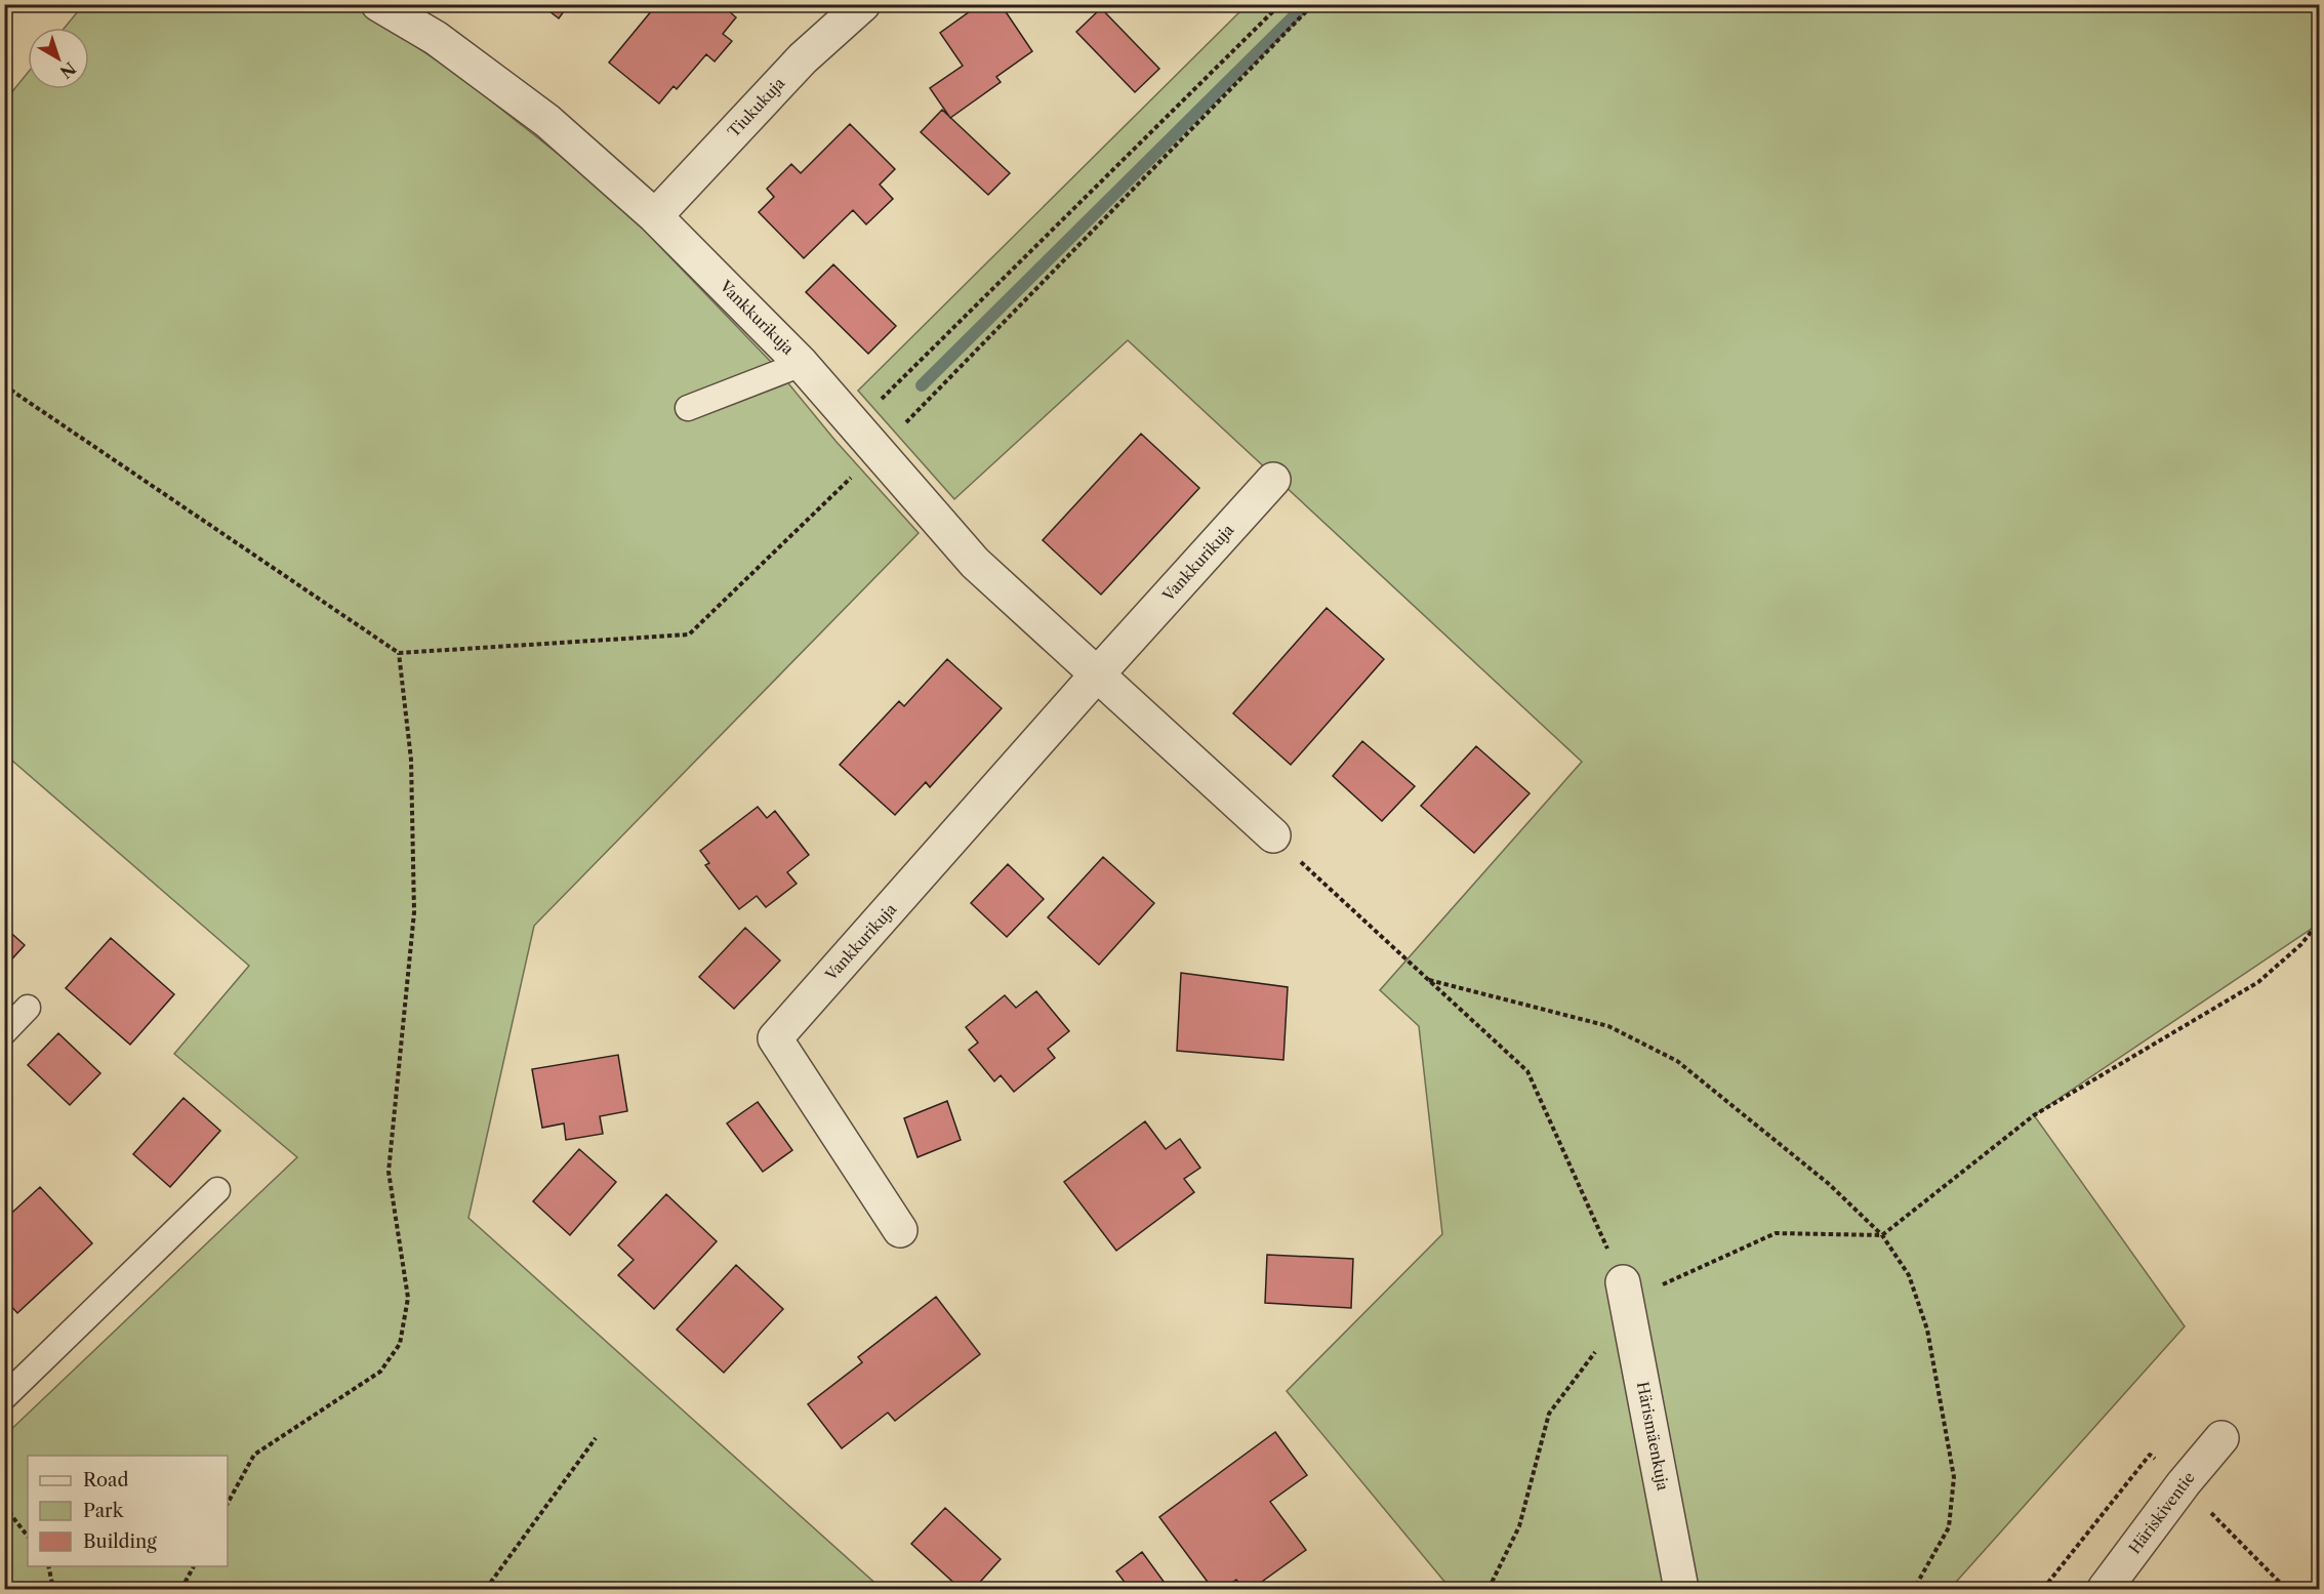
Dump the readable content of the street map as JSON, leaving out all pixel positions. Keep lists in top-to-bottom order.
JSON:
{
  "streets": {
    "street": [
      "Tiukukuja",
      "Vankkurikuja",
      "Härismäenkuja",
      "Häriskiventie"
    ]
  },
  "crossings": [
    ["Tiukukuja", "Vankkurikuja"]
  ],
  "legend": ["Road", "Park", "Building"],
  "north": "bottom right"
}
